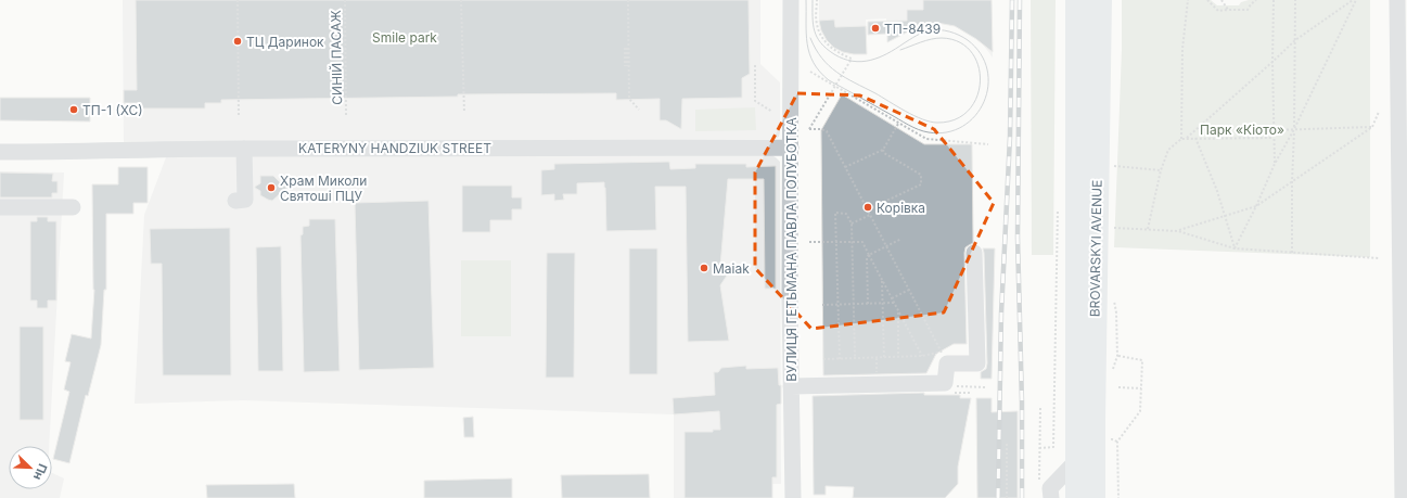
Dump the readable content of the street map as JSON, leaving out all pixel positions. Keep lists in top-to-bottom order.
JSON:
{
  "streets": {
    "highway": ["BROVARSKYI AVENUE"],
    "street": ["KATERYNY HANDZIUK STREET", "ВУЛИЦЯ ГЕТЬМАНА ПАВЛА ПОЛУБОТКА"],
    "path": ["СИНІЙ ПАСАЖ"]
  },
  "crossings": [
    ["KATERYNY HANDZIUK STREET", "ВУЛИЦЯ ГЕТЬМАНА ПАВЛА ПОЛУБОТКА"]
  ],
  "parks": ["Smile park", "Парк «Кіото»"],
  "places": [
    "ТП-8439",
    "ТЦ Даринок",
    "ТП-1 (ХС)",
    "Храм Миколи Святоші ПЦУ",
    "Корівка",
    "Maiak"
  ],
  "north": "bottom right"
}
